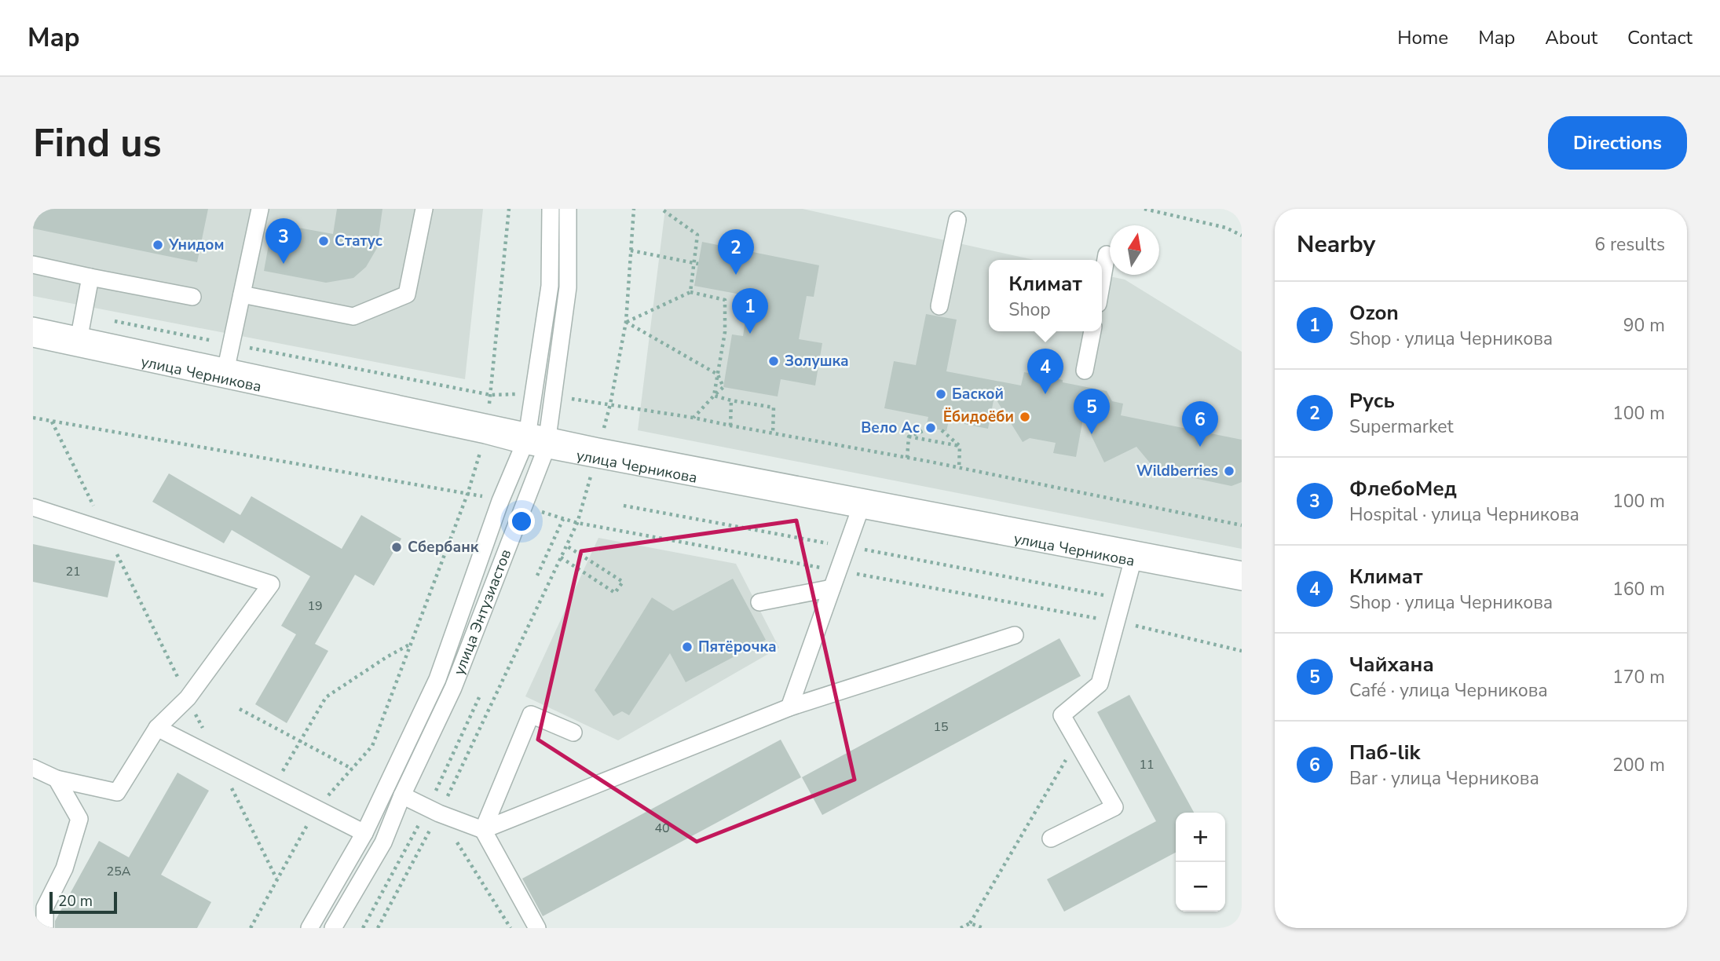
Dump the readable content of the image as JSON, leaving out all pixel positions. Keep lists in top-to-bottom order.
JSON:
{
  "streets": {
    "street": ["улица Черникова", "улица Энтузиастов"]
  },
  "crossings": [
    ["улица Черникова", "улица Энтузиастов"]
  ],
  "places": [
    "Статус",
    "Унидом",
    "Золушка",
    "Баской",
    "Ёбидоёби",
    "Вело Ас",
    "Wildberries",
    "Сбербанк",
    "Пятёрочка"
  ],
  "house_numbers": [
    "21",
    "19",
    "15",
    "11",
    "40",
    "25А"
  ],
  "scale_bar": "20 m",
  "north": "top",
  "page": {
    "header": "Map",
    "nav": [
      "Home",
      "Map",
      "About",
      "Contact"
    ],
    "buttons": "Directions",
    "title": "Find us",
    "heading": ["Nearby", "6 results"],
    "pins": [
      "3",
      "2",
      "1",
      "4",
      "5",
      "6"
    ],
    "popup": ["Климат", "Shop"],
    "list": [
      {
        "mark": "1",
        "name": "Ozon",
        "note": "Shop · улица Черникова",
        "value": "90 m"
      },
      {
        "mark": "2",
        "name": "Русь",
        "note": "Supermarket",
        "value": "100 m"
      },
      {
        "mark": "3",
        "name": "ФлебоМед",
        "note": "Hospital · улица Черникова",
        "value": "100 m"
      },
      {
        "mark": "4",
        "name": "Климат",
        "note": "Shop · улица Черникова",
        "value": "160 m"
      },
      {
        "mark": "5",
        "name": "Чайхана",
        "note": "Café · улица Черникова",
        "value": "170 m"
      },
      {
        "mark": "6",
        "name": "Паб-lik",
        "note": "Bar · улица Черникова",
        "value": "200 m"
      }
    ],
    "map_buttons": ["+", "−"],
    "scale": "20 m"
  }
}
